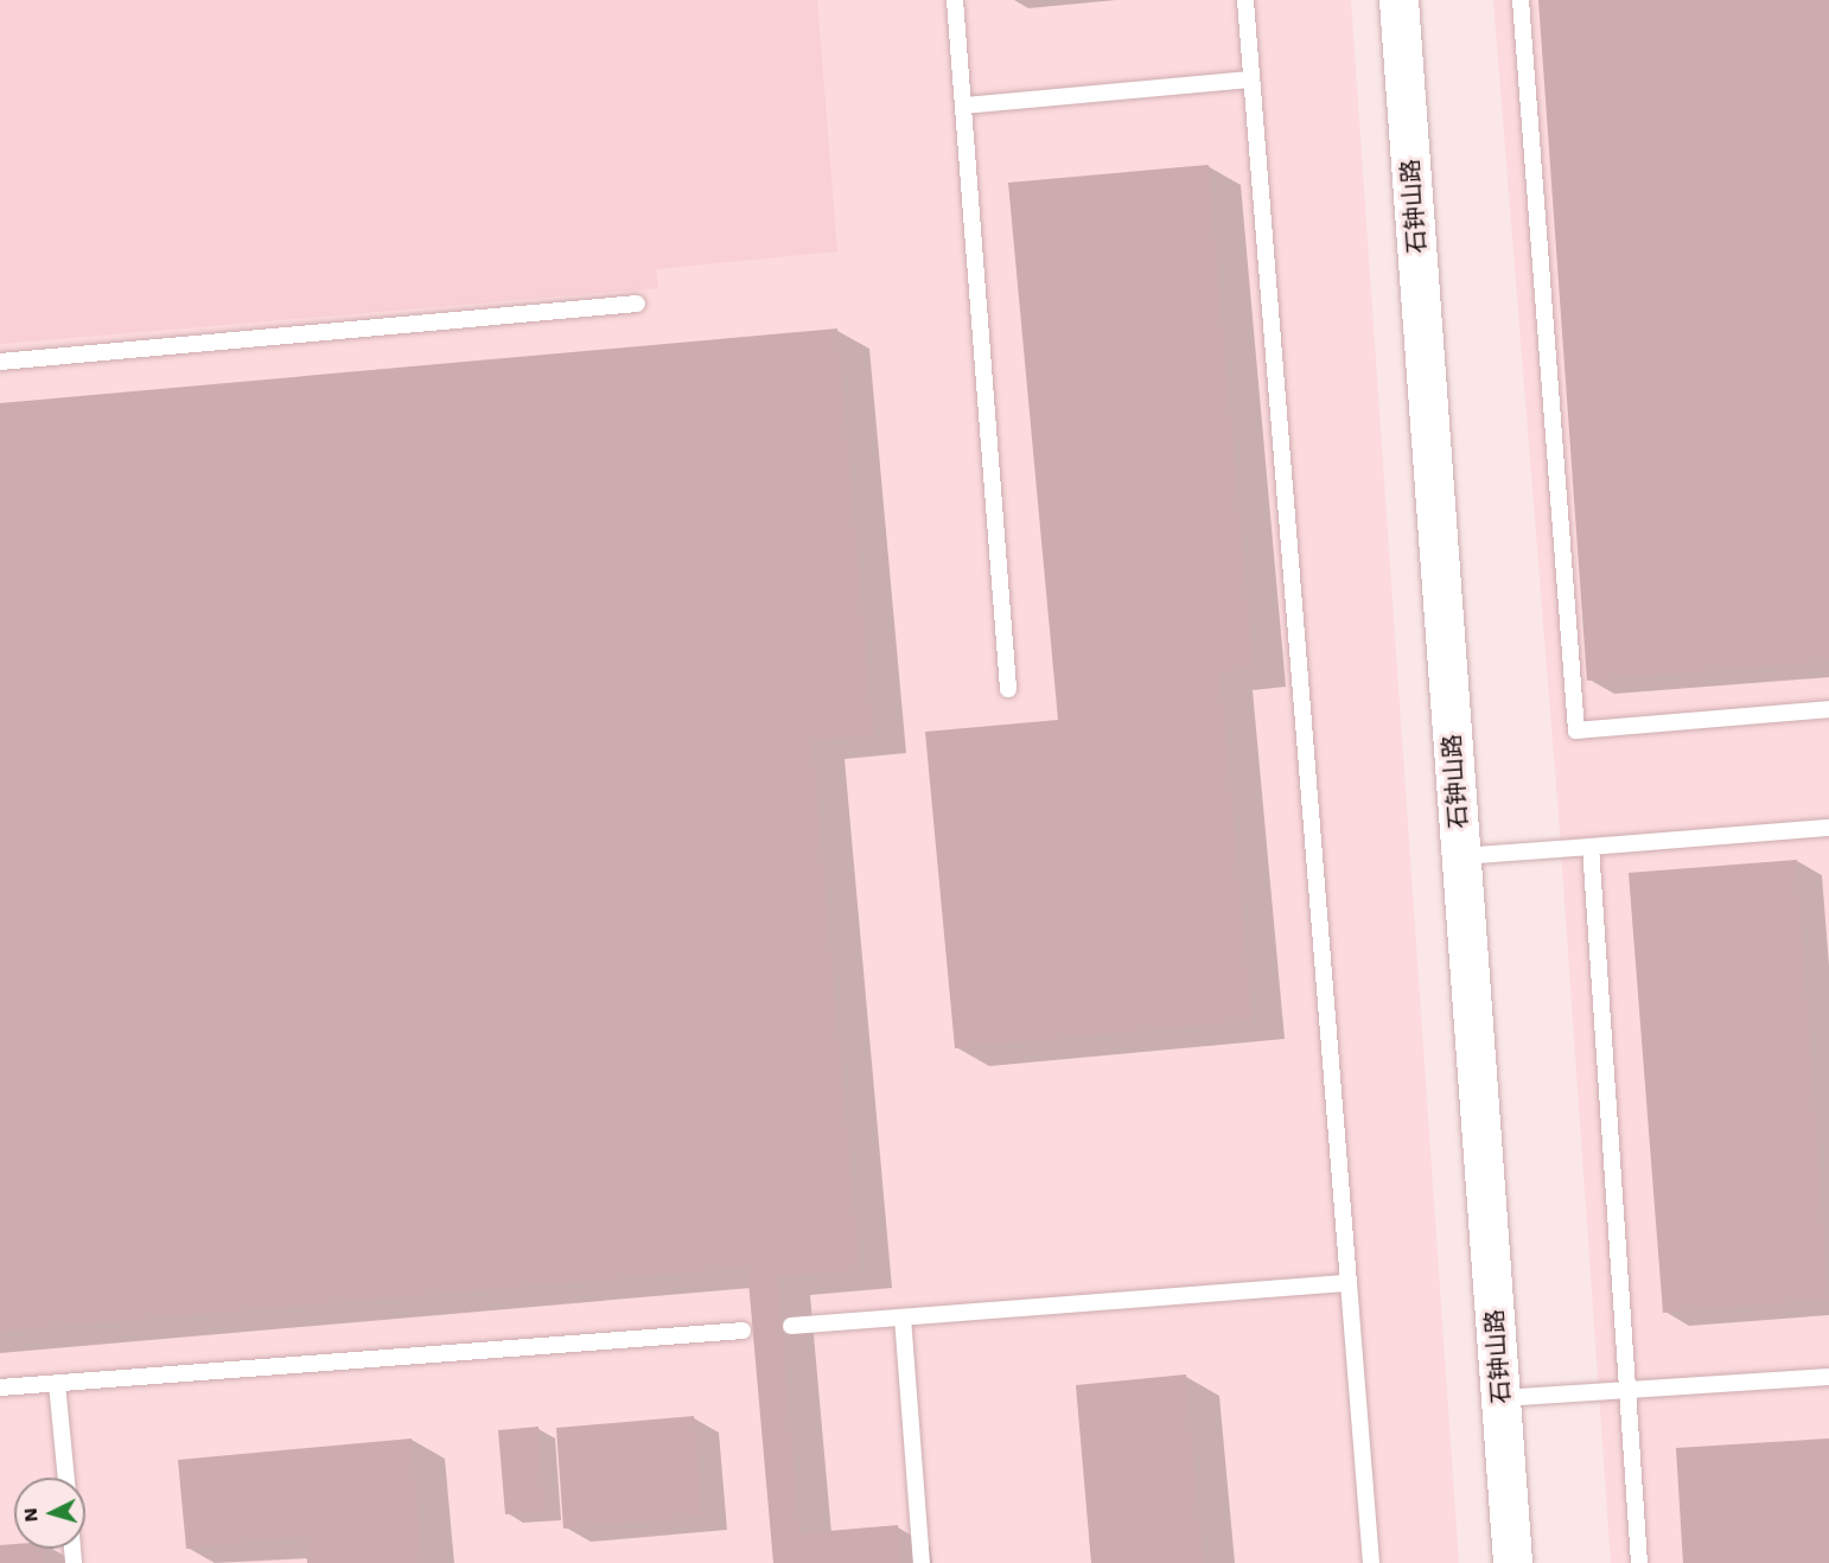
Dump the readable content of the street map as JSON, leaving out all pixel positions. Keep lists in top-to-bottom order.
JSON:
{
  "streets": {
    "street": ["石钟山路"]
  },
  "north": "left"
}
